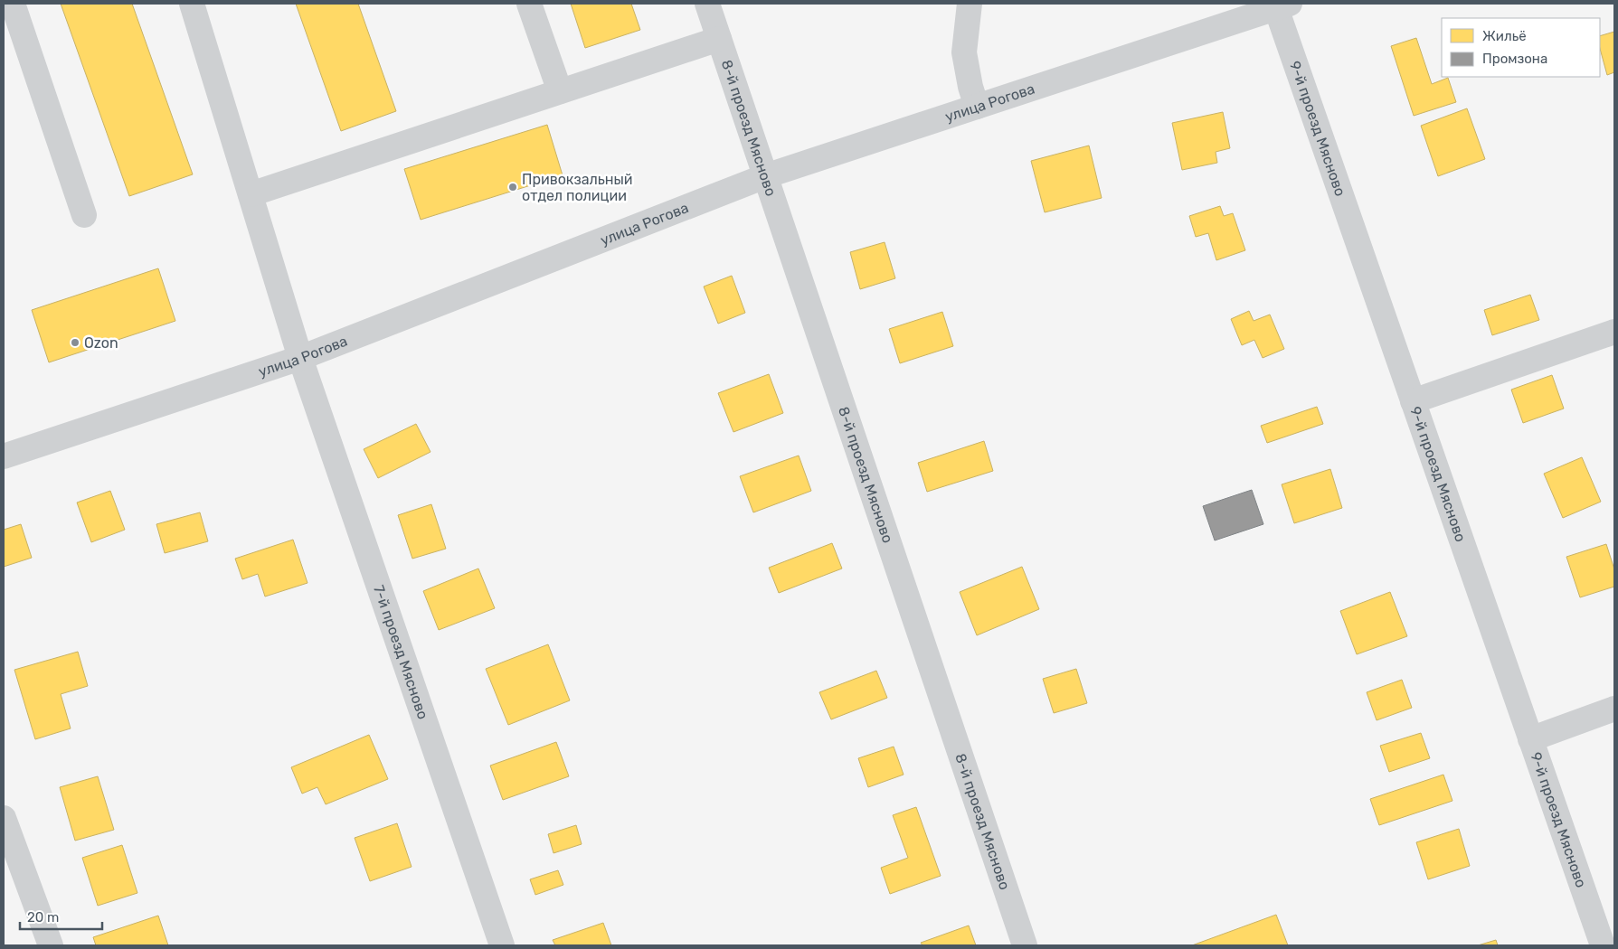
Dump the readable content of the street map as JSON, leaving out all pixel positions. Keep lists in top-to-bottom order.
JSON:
{
  "streets": {
    "street": [
      "улица Рогова",
      "8-й проезд Мясново",
      "9-й проезд Мясново",
      "7-й проезд Мясново"
    ]
  },
  "crossings": [
    ["улица Рогова", "8-й проезд Мясново"],
    ["улица Рогова", "9-й проезд Мясново"],
    ["улица Рогова", "7-й проезд Мясново"]
  ],
  "places": ["Привокзальный отдел полиции", "Ozon"],
  "legend": ["Жильё", "Промзона"],
  "scale_bar": "20 m"
}
